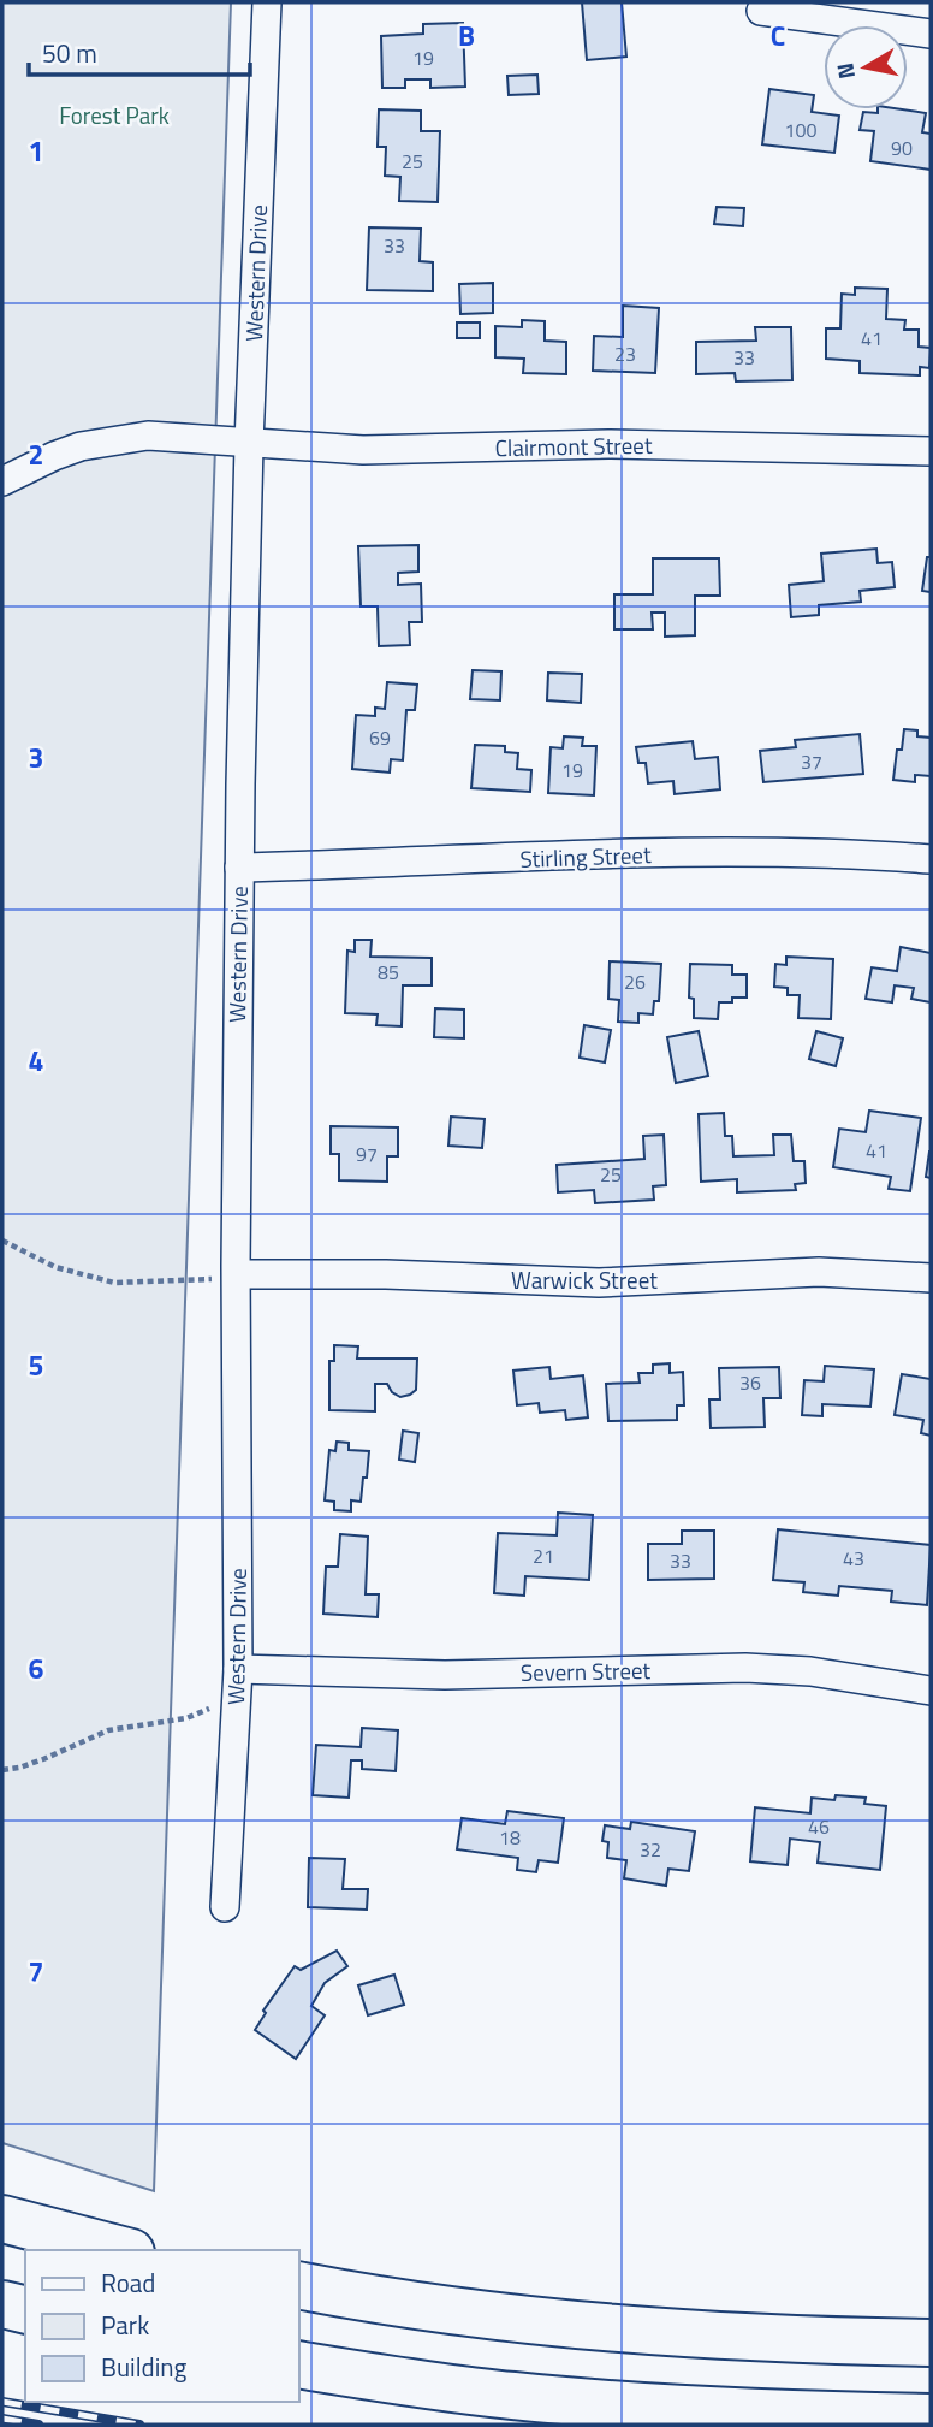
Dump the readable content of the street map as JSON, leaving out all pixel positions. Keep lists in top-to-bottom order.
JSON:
{
  "streets": {
    "street": [
      "Western Drive",
      "Clairmont Street",
      "Stirling Street",
      "Warwick Street",
      "Severn Street"
    ]
  },
  "crossings": [
    ["Western Drive", "Clairmont Street"],
    ["Western Drive", "Stirling Street"],
    ["Western Drive", "Warwick Street"],
    ["Western Drive", "Severn Street"]
  ],
  "parks": ["Forest Park"],
  "house_numbers": [
    "19",
    "100",
    "90",
    "25",
    "33",
    "41",
    "23",
    "33",
    "69",
    "37",
    "19",
    "85",
    "26",
    "41",
    "97",
    "25",
    "36",
    "21",
    "43",
    "33",
    "46",
    "18",
    "32"
  ],
  "legend": ["Road", "Park", "Building"],
  "scale_bar": "50 m",
  "north": "left",
  "grid": {
    "columns": ["B", "C"],
    "rows": [
      "1",
      "2",
      "3",
      "4",
      "5",
      "6",
      "7"
    ]
  }
}
